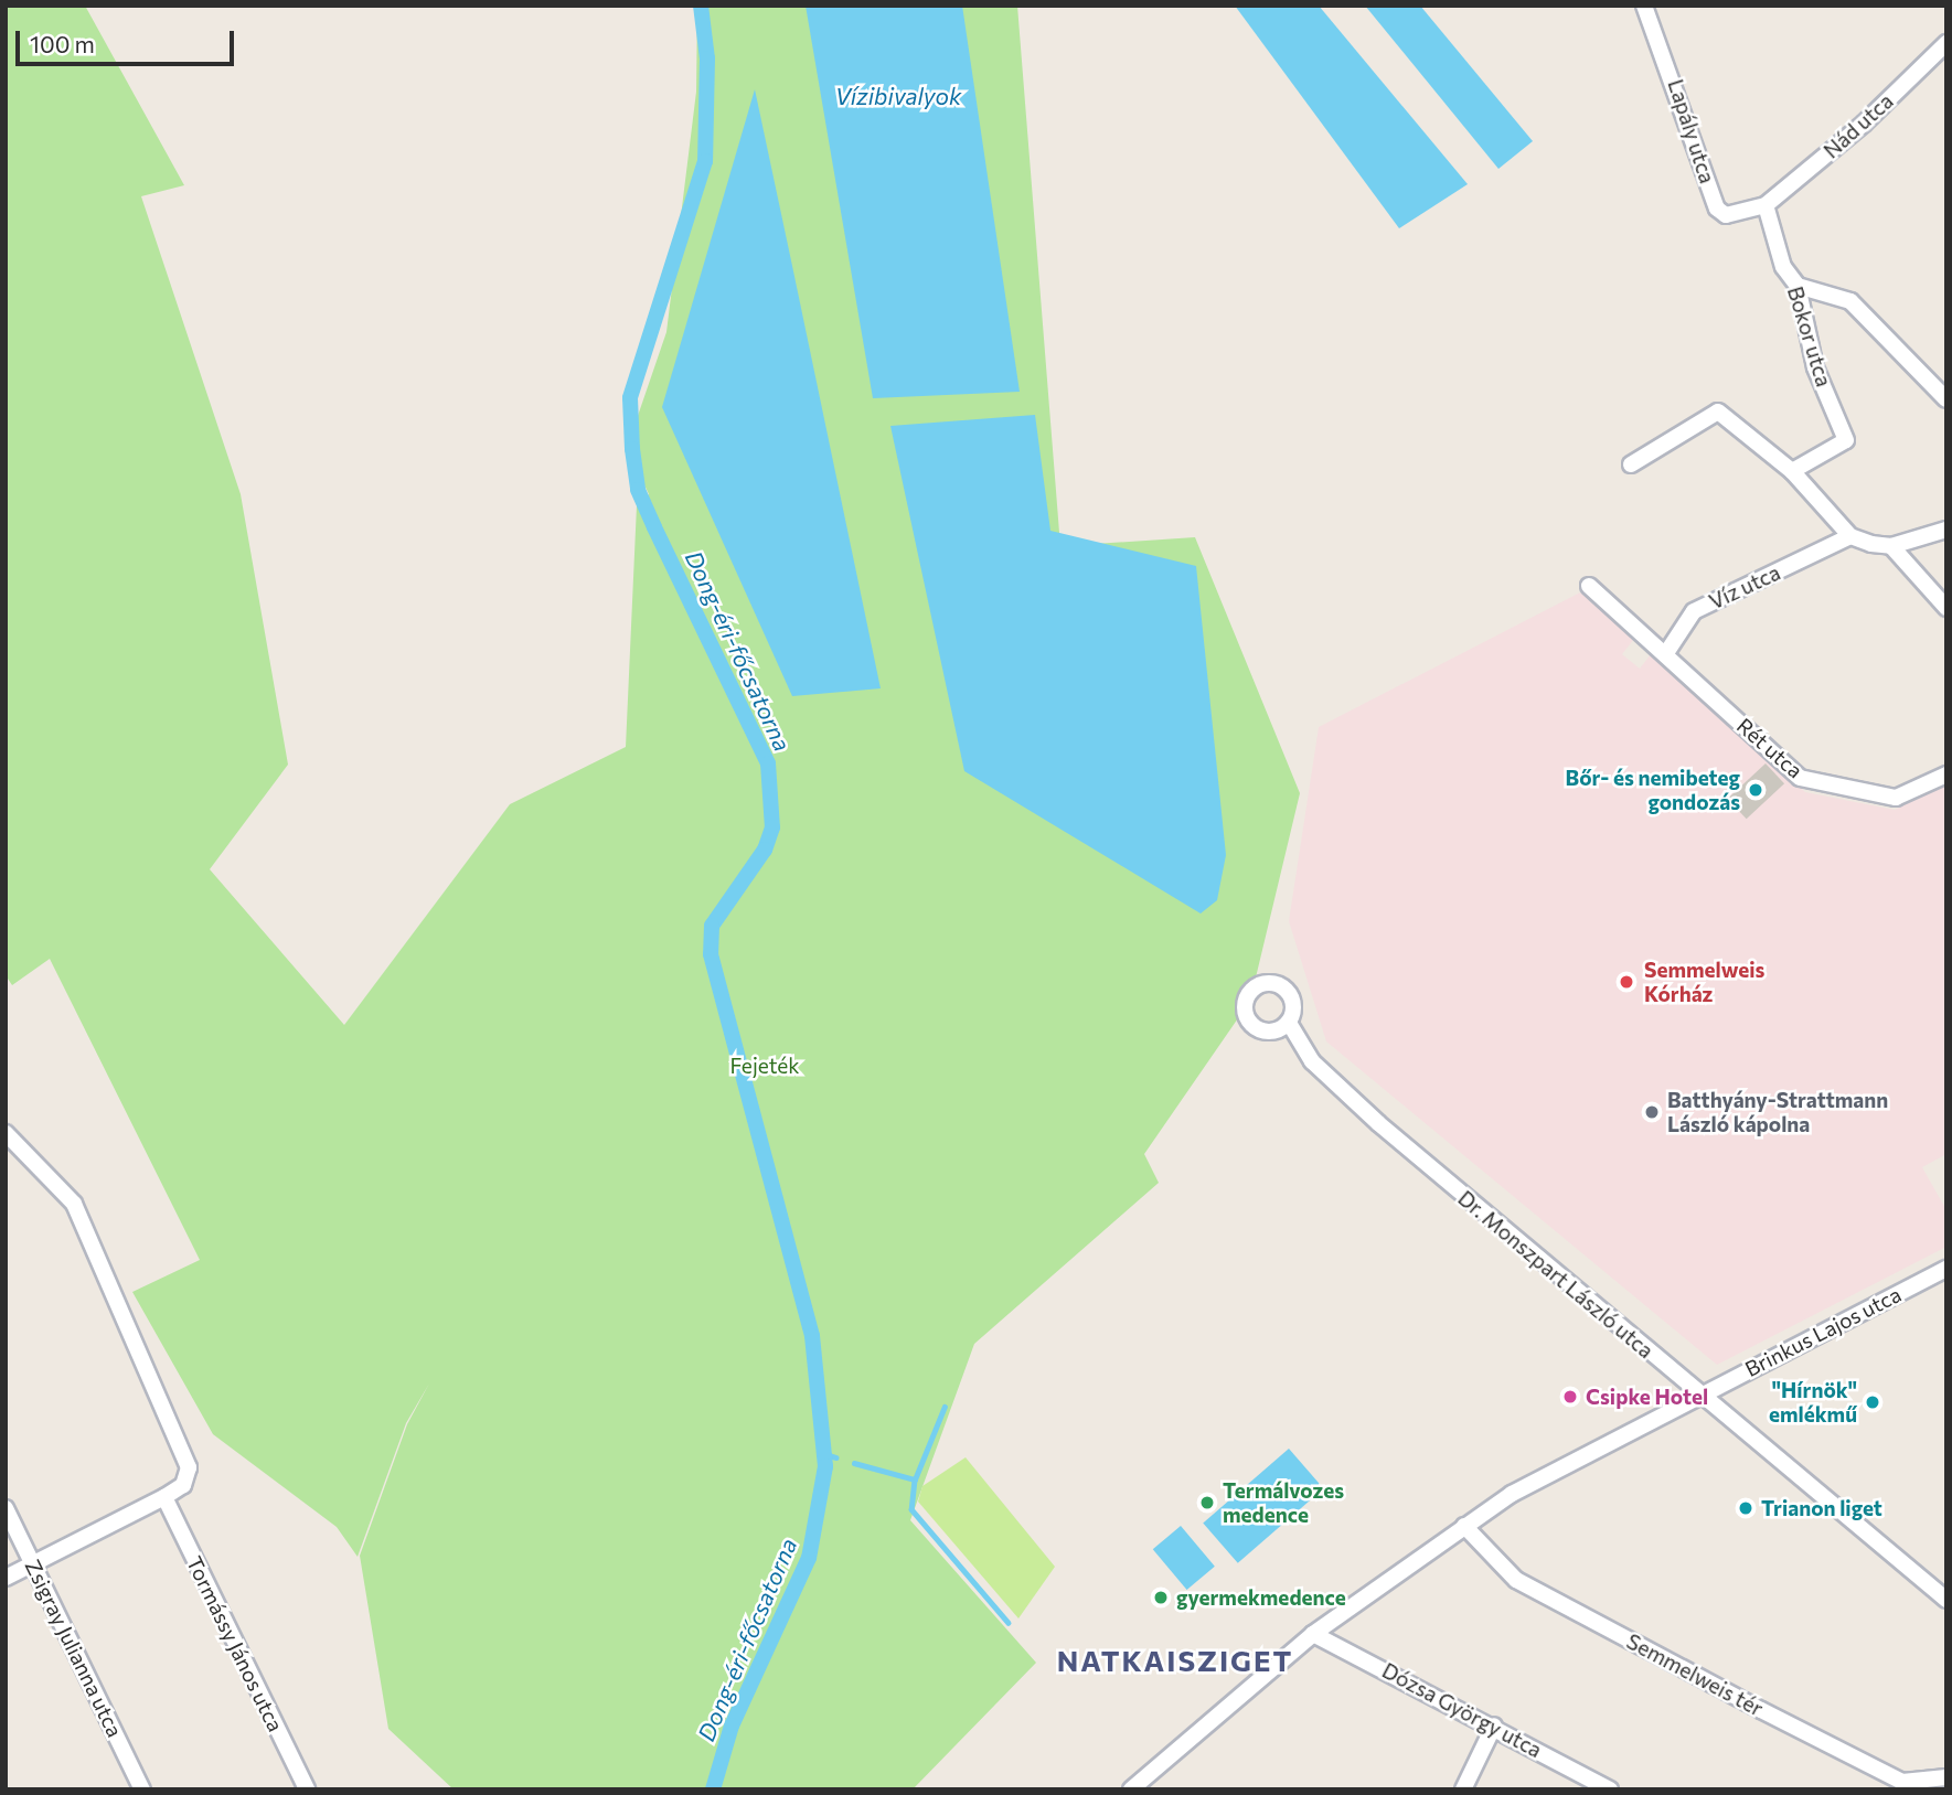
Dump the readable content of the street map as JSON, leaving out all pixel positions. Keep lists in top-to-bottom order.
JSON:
{
  "streets": {
    "street": [
      "Nád utca",
      "Lapály utca",
      "Bokor utca",
      "Víz utca",
      "Rét utca",
      "Dr. Monszpart László utca",
      "Brinkus Lajos utca",
      "Tormássy János utca",
      "Zsigray Julianna utca",
      "Semmelweis tér",
      "Dózsa György utca"
    ]
  },
  "crossings": [
    ["Nád utca", "Lapály utca"],
    ["Nád utca", "Bokor utca"],
    ["Lapály utca", "Bokor utca"],
    ["Víz utca", "Rét utca"],
    ["Dr. Monszpart László utca", "Brinkus Lajos utca"],
    ["Brinkus Lajos utca", "Semmelweis tér"],
    ["Brinkus Lajos utca", "Dózsa György utca"]
  ],
  "districts": ["NATKAISZIGET"],
  "water": ["Vízibivalyok", "Dong-éri-főcsatorna"],
  "parks": ["Fejeték"],
  "places": [
    "Bőr- és nemibeteg gondozás",
    "Semmelweis Kórház",
    "Batthyány-Strattmann László kápolna",
    "Csipke Hotel",
    "\"Hírnök\" emlékmű",
    "Termálvozes medence",
    "Trianon liget",
    "gyermekmedence"
  ],
  "scale_bar": "100 m"
}
